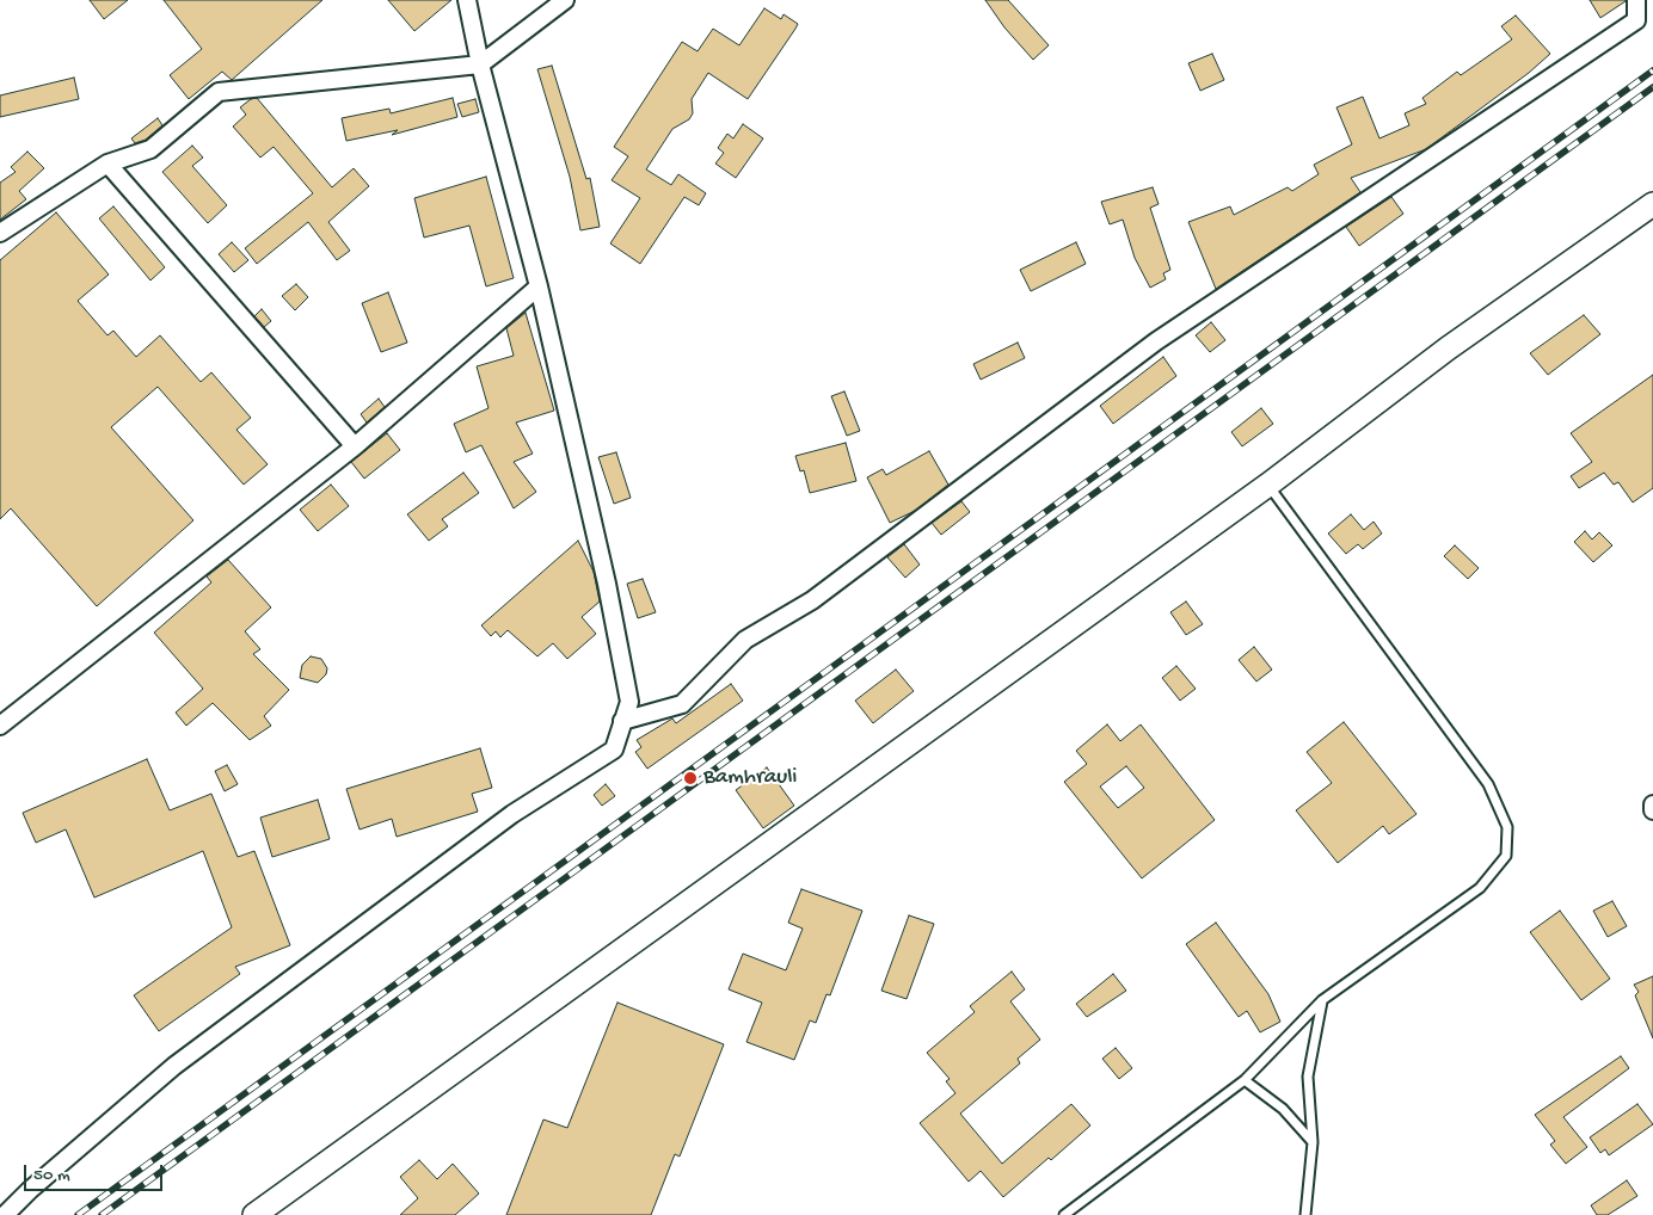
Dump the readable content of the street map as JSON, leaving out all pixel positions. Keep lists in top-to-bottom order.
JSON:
{
  "places": ["Bamhrauli"],
  "scale_bar": "50 m"
}
